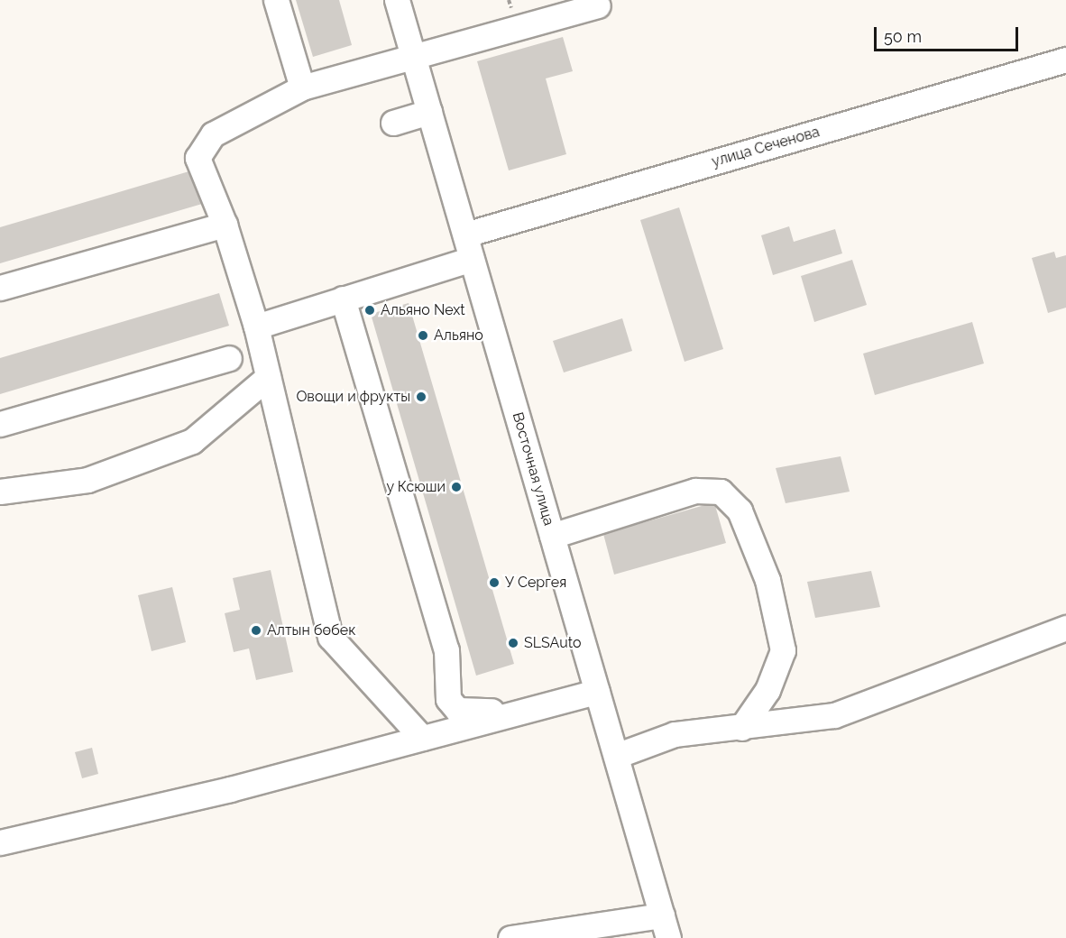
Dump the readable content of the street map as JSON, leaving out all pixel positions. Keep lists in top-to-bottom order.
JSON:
{
  "streets": {
    "lane": ["улица Сеченова", "Восточная улица"]
  },
  "crossings": [
    ["улица Сеченова", "Восточная улица"]
  ],
  "places": [
    "Альяно Next",
    "Альяно",
    "Овощи и фрукты",
    "у Ксюши",
    "У Сергея",
    "Алтын бөбек",
    "SLSAuto"
  ],
  "scale_bar": "50 m"
}
